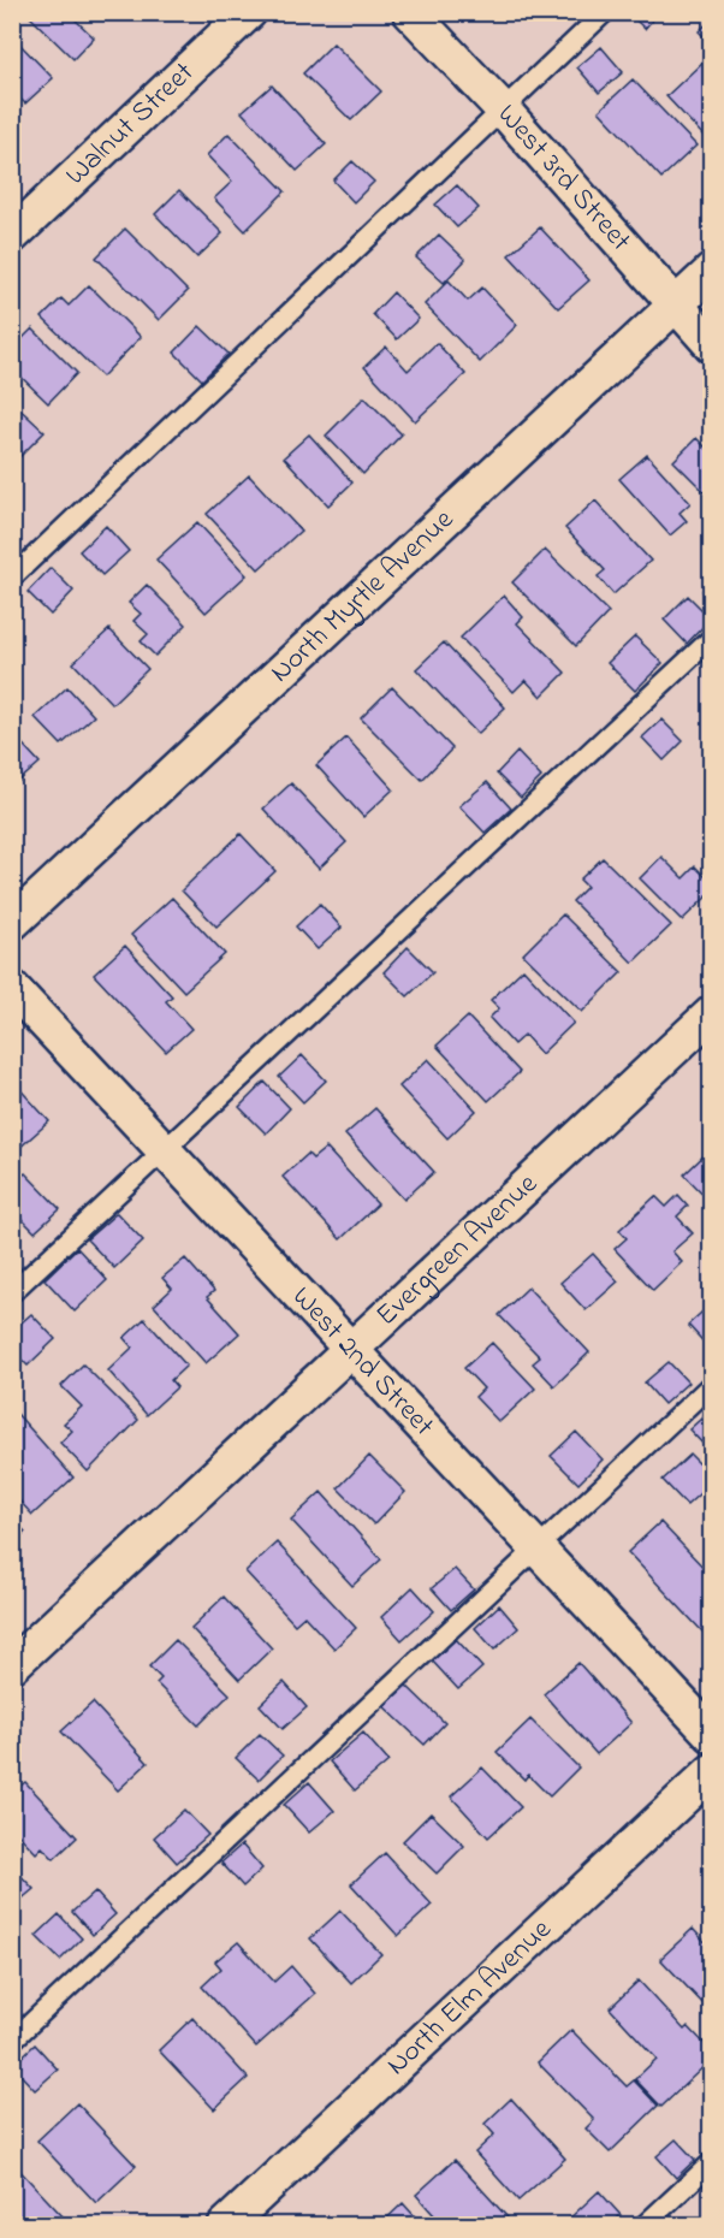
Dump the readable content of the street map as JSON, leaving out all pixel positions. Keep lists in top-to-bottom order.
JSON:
{
  "streets": {
    "street": [
      "Walnut Street",
      "West 3rd Street",
      "North Myrtle Avenue",
      "Evergreen Avenue",
      "West 2nd Street",
      "North Elm Avenue"
    ]
  },
  "crossings": [
    ["West 3rd Street", "North Myrtle Avenue"],
    ["Evergreen Avenue", "West 2nd Street"]
  ]
}
